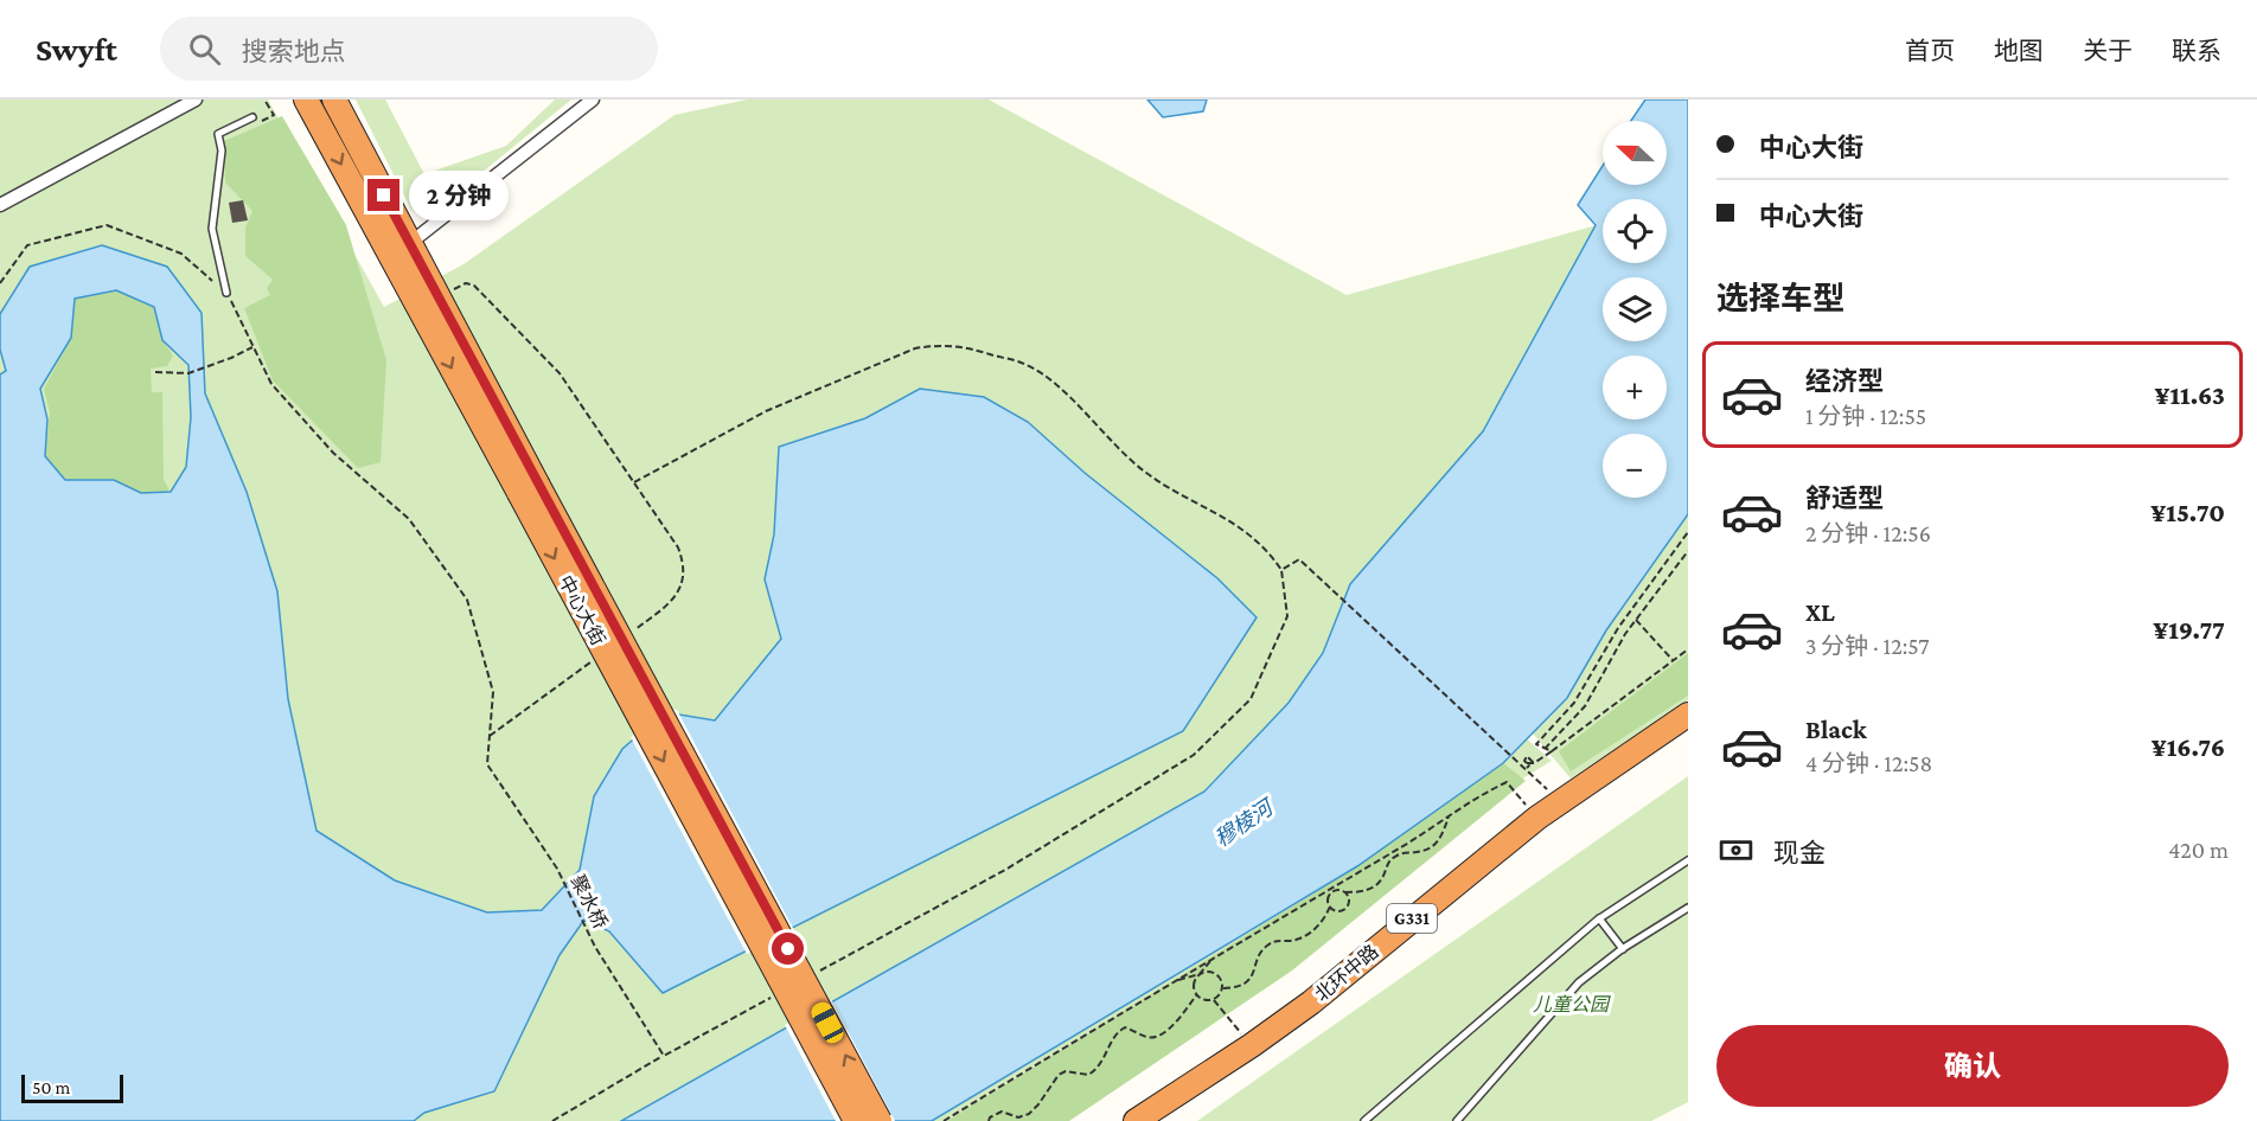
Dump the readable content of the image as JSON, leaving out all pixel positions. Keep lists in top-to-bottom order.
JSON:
{
  "streets": {
    "highway": ["中心大街", "G331", "北环中路"],
    "path": ["聚水桥"]
  },
  "water": ["穆棱河"],
  "parks": ["儿童公园"],
  "scale_bar": "50 m",
  "north": "left",
  "page": {
    "header": "Swyft",
    "search": "搜索地点",
    "nav": [
      "首页",
      "地图",
      "关于",
      "联系"
    ],
    "banner": ["中心大街", "中心大街"],
    "map_buttons": ["+", "−"],
    "bubble": "2 分钟",
    "heading": "选择车型",
    "list": [
      {
        "name": "经济型",
        "note": "1 分钟 · 12:55",
        "value": "¥11.63"
      },
      {
        "name": "舒适型",
        "note": "2 分钟 · 12:56",
        "value": "¥15.70"
      },
      {
        "name": "XL",
        "note": "3 分钟 · 12:57",
        "value": "¥19.77"
      },
      {
        "name": "Black",
        "note": "4 分钟 · 12:58",
        "value": "¥16.76"
      }
    ],
    "pay": ["现金", "420 m"],
    "buttons": "确认",
    "scale": "50 m"
  }
}
